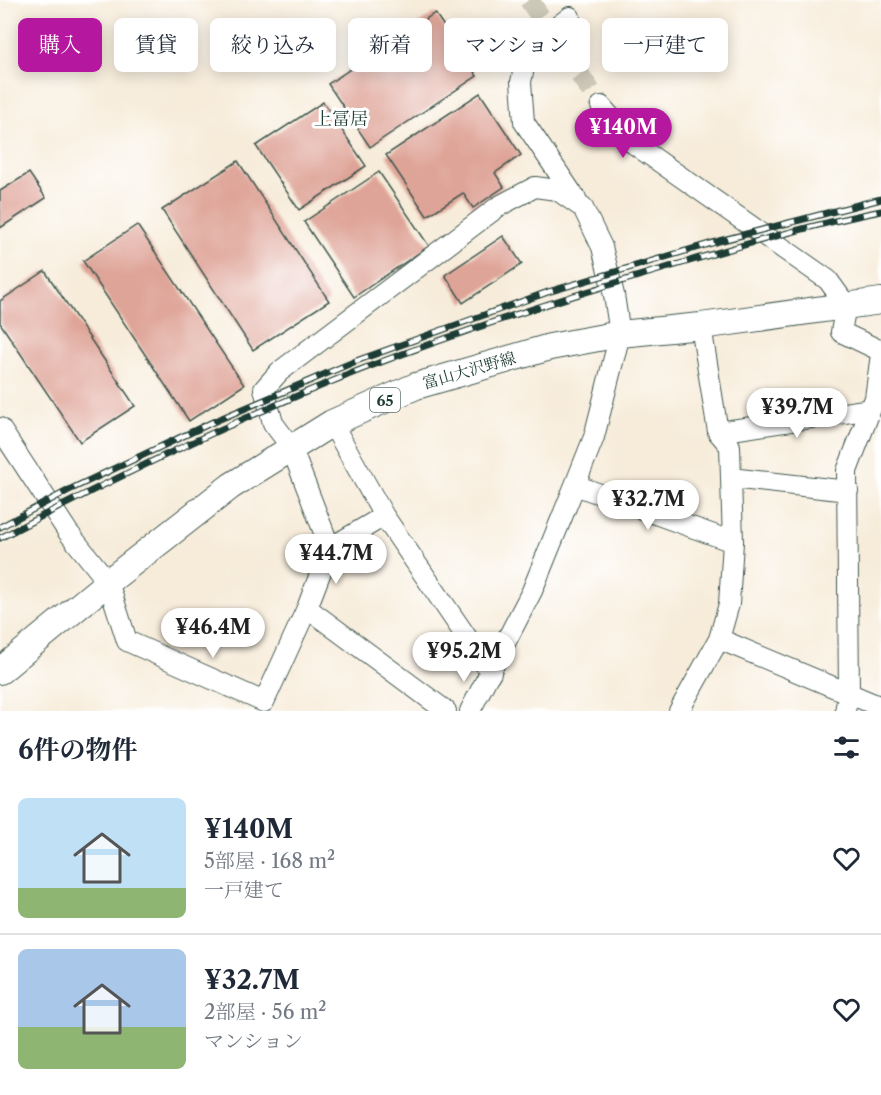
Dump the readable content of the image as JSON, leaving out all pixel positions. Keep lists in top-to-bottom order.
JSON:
{
  "streets": {
    "main road": ["富山大沢野線", "65"]
  },
  "districts": ["上冨居"],
  "page": {
    "chip": [
      "購入",
      "賃貸",
      "絞り込み",
      "新着",
      "マンション",
      "一戸建て"
    ],
    "price": [
      "¥140M",
      "¥39.7M",
      "¥32.7M",
      "¥44.7M",
      "¥46.4M",
      "¥95.2M"
    ],
    "heading": "6件の物件",
    "list": [
      {
        "name": "¥140M",
        "note": "5部屋 · 168 m² · 一戸建て"
      },
      {
        "name": "¥32.7M",
        "note": "2部屋 · 56 m² · マンション"
      }
    ]
  }
}
